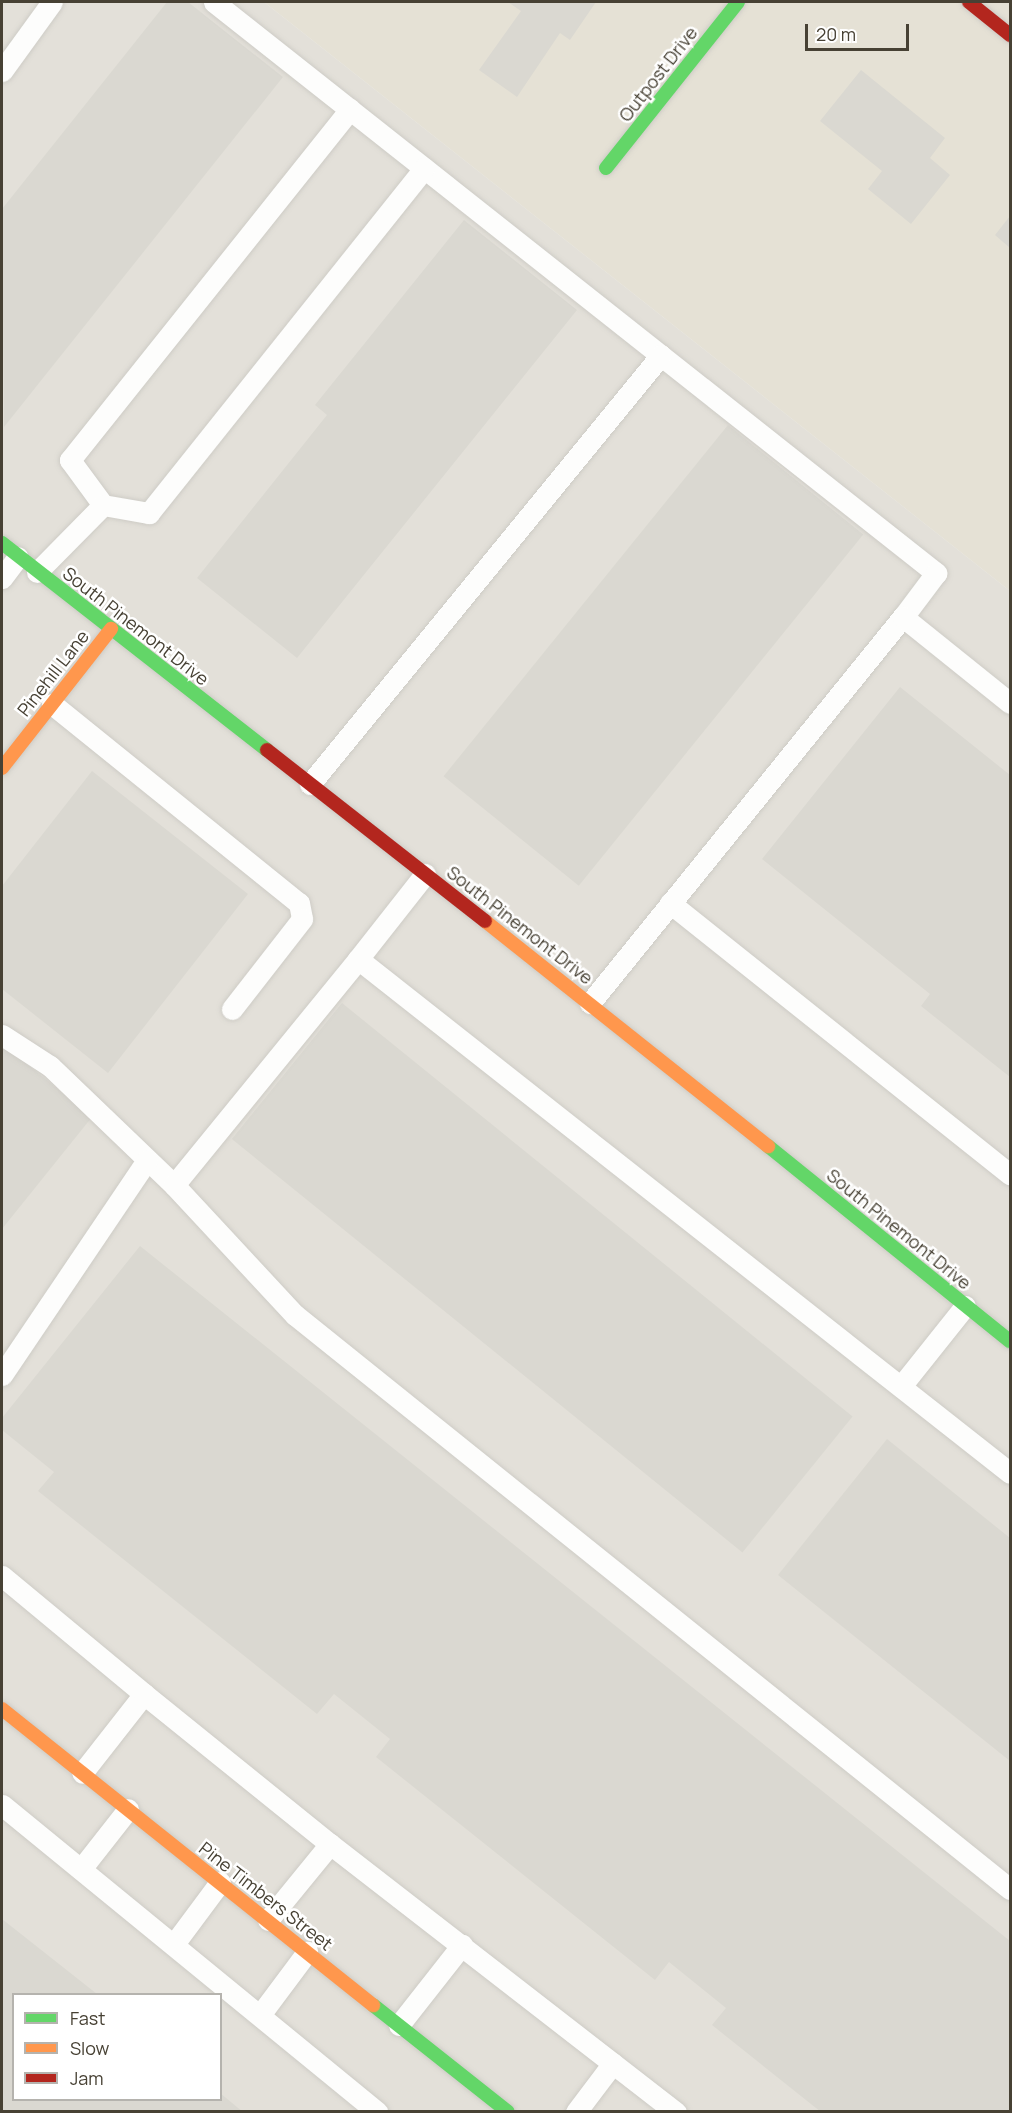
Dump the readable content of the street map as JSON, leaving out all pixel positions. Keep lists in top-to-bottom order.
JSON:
{
  "streets": {
    "street": [
      "Outpost Drive",
      "South Pinemont Drive",
      "Pinehill Lane",
      "Pine Timbers Street"
    ]
  },
  "crossings": [
    ["South Pinemont Drive", "Pinehill Lane"]
  ],
  "legend": ["Fast", "Slow", "Jam"],
  "scale_bar": "20 m"
}
